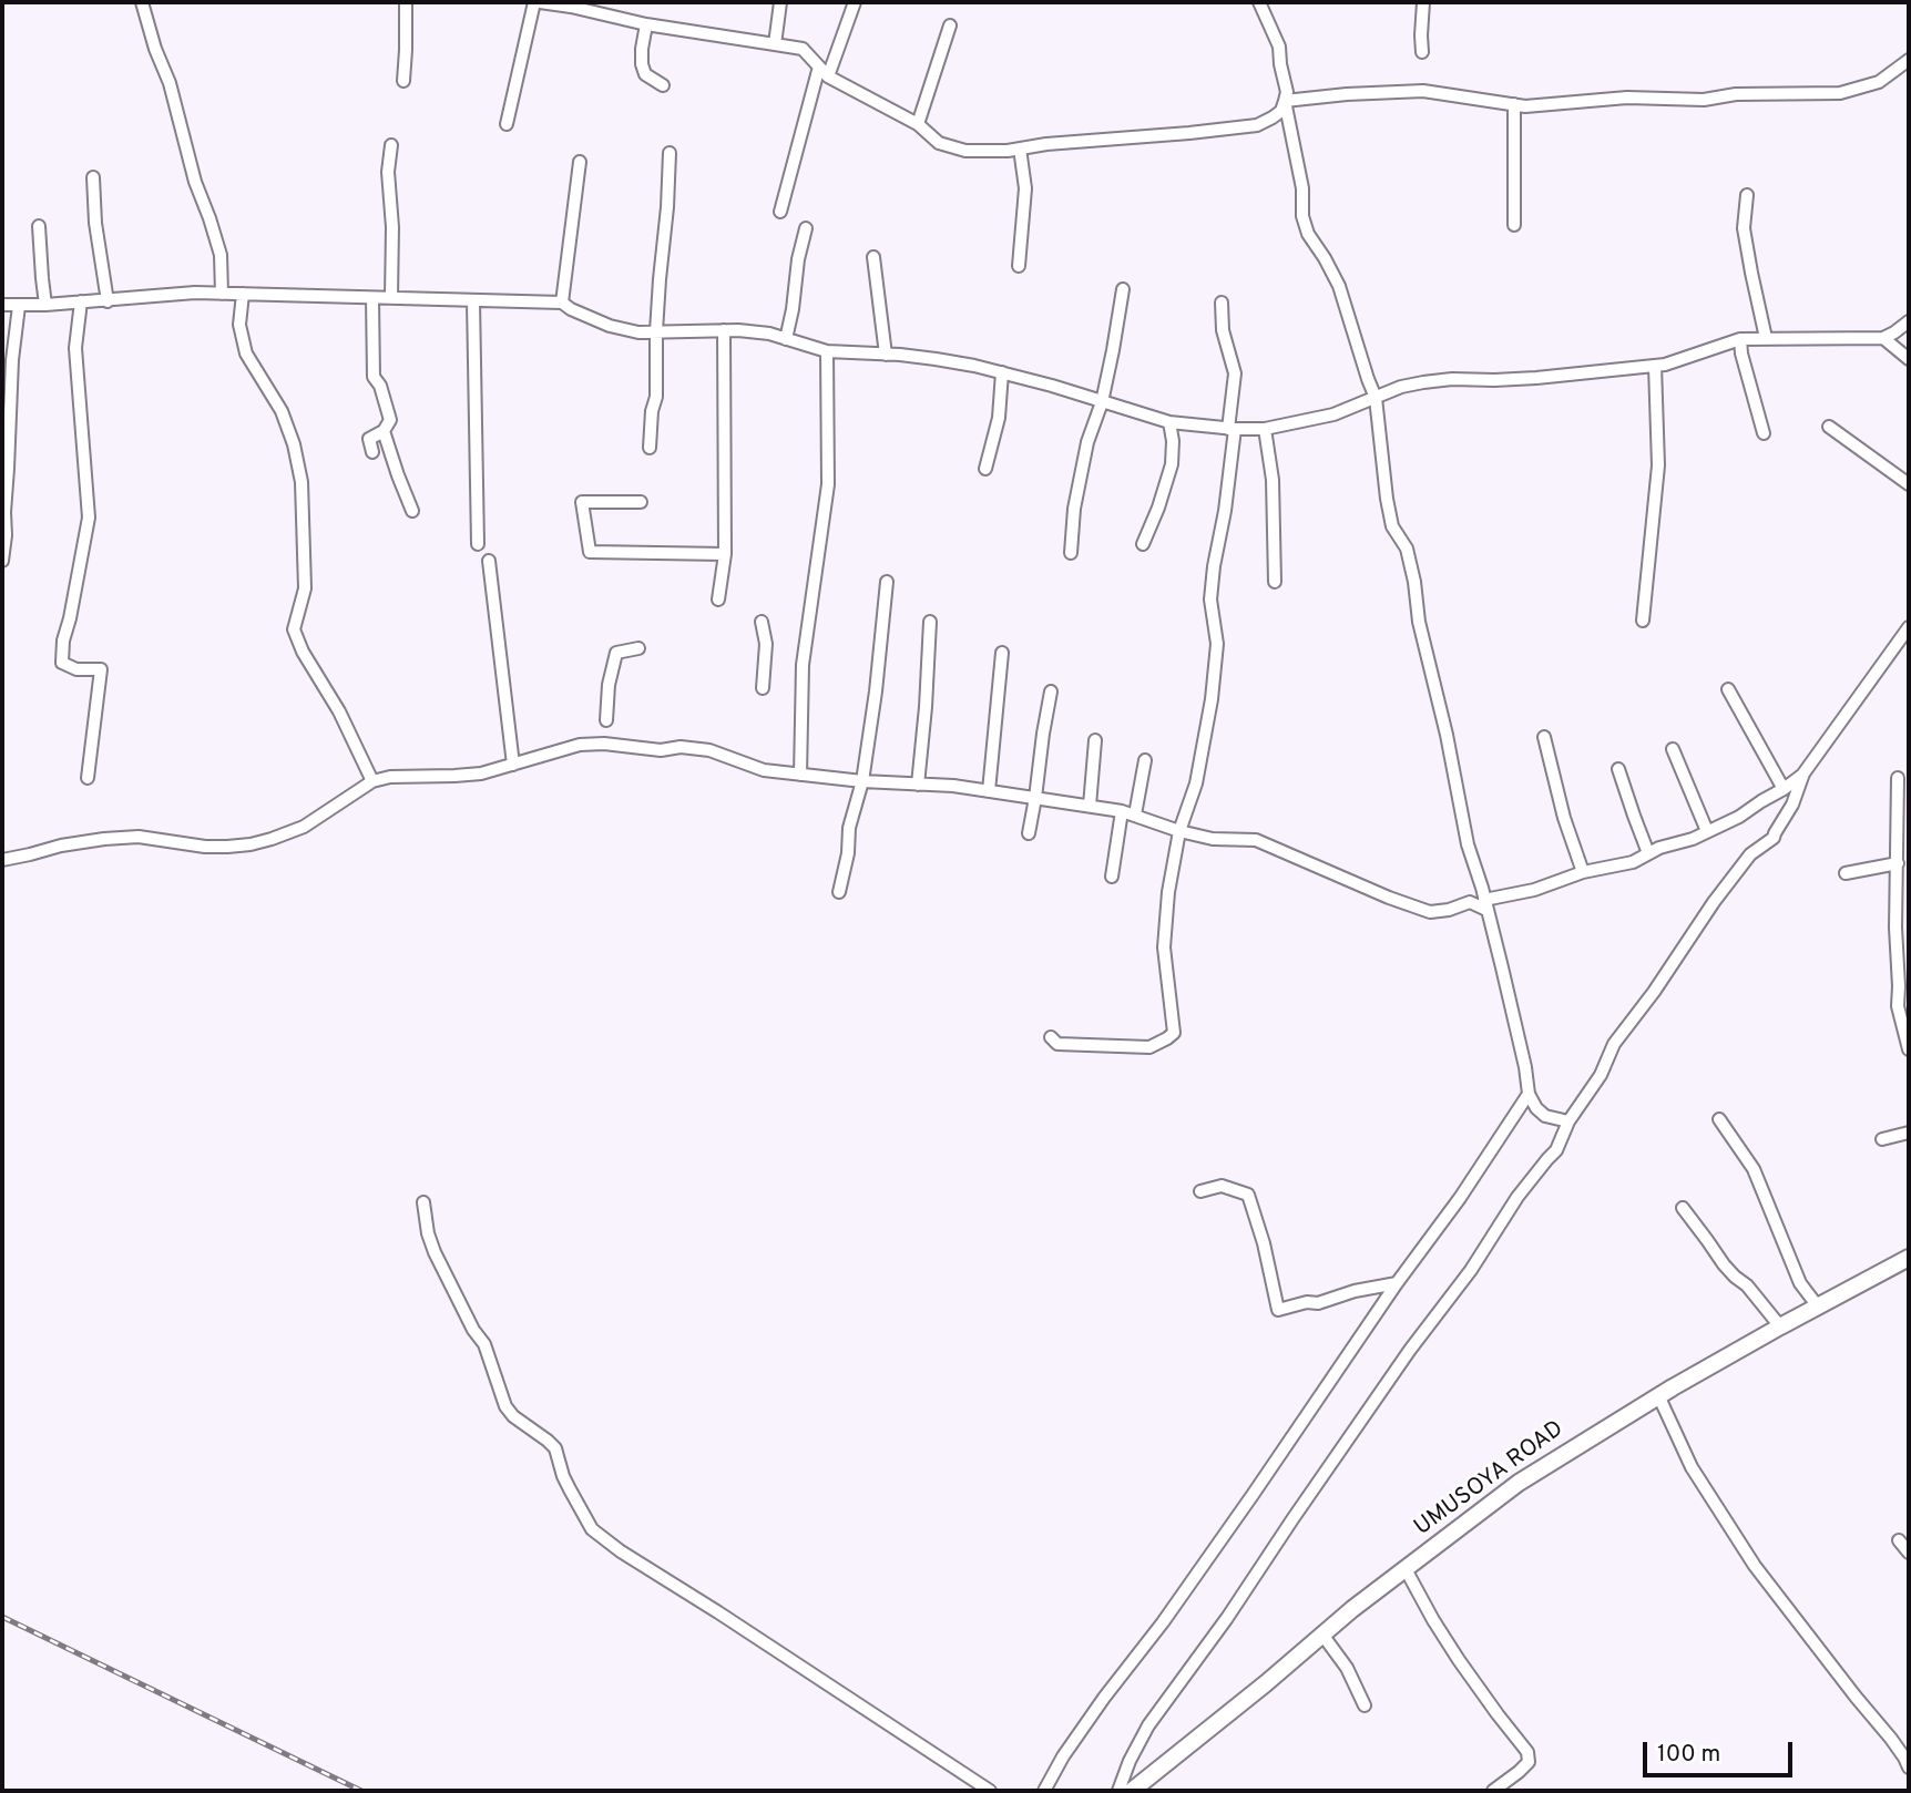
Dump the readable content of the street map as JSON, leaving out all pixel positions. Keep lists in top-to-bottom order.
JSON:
{
  "streets": {
    "main road": ["UMUSOYA ROAD"]
  },
  "scale_bar": "100 m"
}
